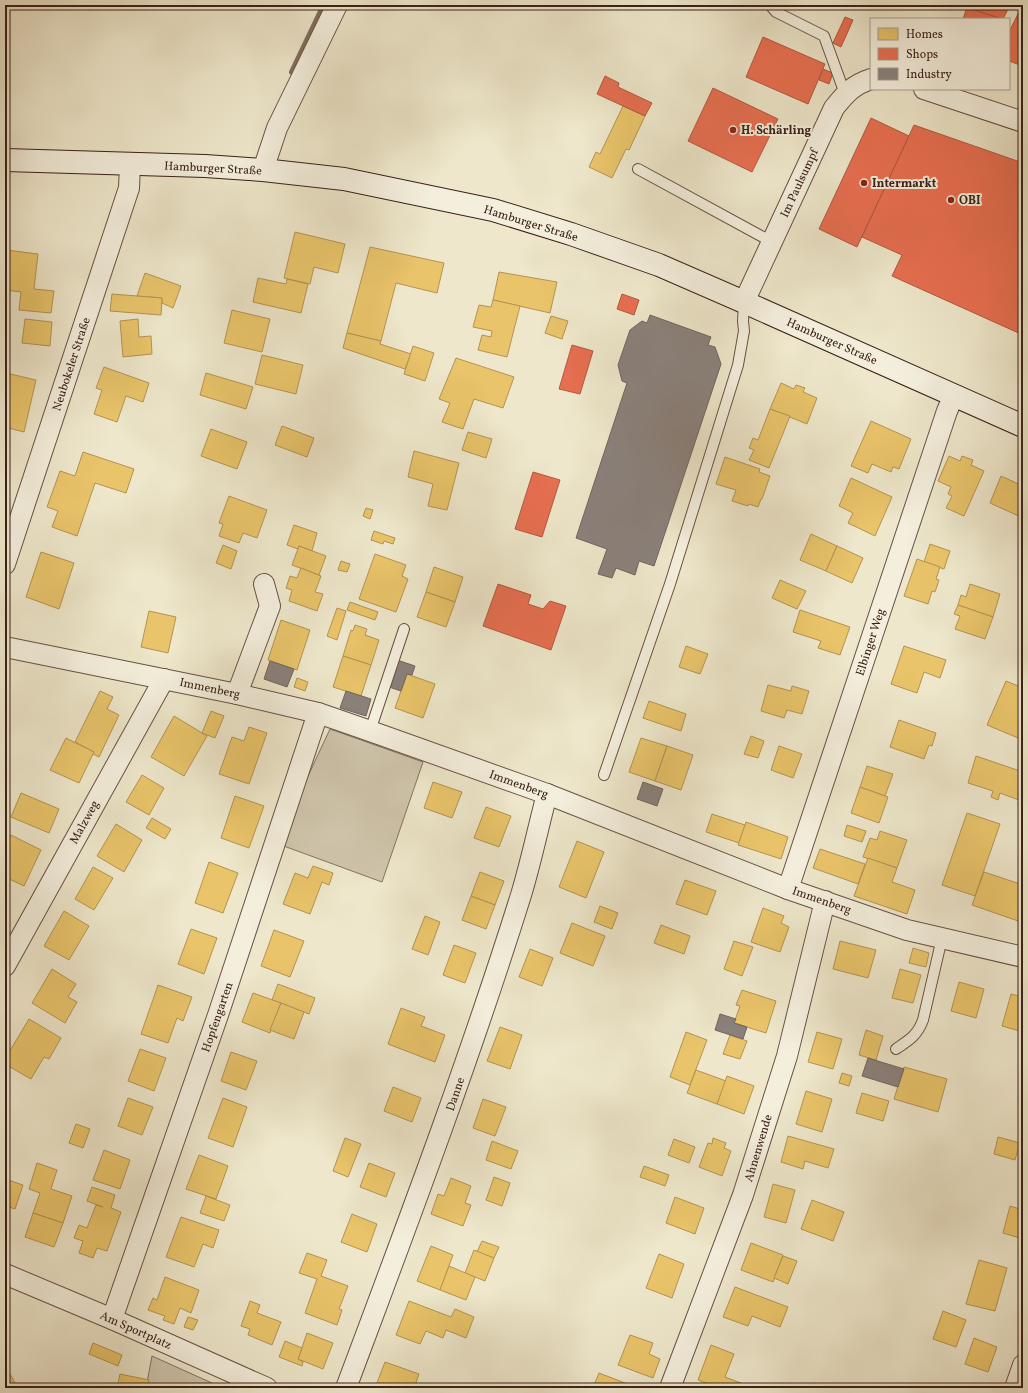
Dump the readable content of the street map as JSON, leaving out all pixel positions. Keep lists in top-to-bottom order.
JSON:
{
  "streets": {
    "street": [
      "Hamburger Straße",
      "Im Paulsumpf",
      "Neubokeler Straße",
      "Elbinger Weg",
      "Immenberg",
      "Malzweg",
      "Hopfengarten",
      "Danne",
      "Ahnenwende",
      "Am Sportplatz"
    ]
  },
  "crossings": [
    ["Hamburger Straße", "Im Paulsumpf"],
    ["Hamburger Straße", "Neubokeler Straße"],
    ["Hamburger Straße", "Elbinger Weg"],
    ["Elbinger Weg", "Immenberg"],
    ["Immenberg", "Malzweg"],
    ["Immenberg", "Hopfengarten"],
    ["Immenberg", "Danne"],
    ["Immenberg", "Ahnenwende"],
    ["Hopfengarten", "Am Sportplatz"]
  ],
  "places": ["H. Schärling", "Intermarkt", "OBI"],
  "legend": ["Homes", "Shops", "Industry"]
}
